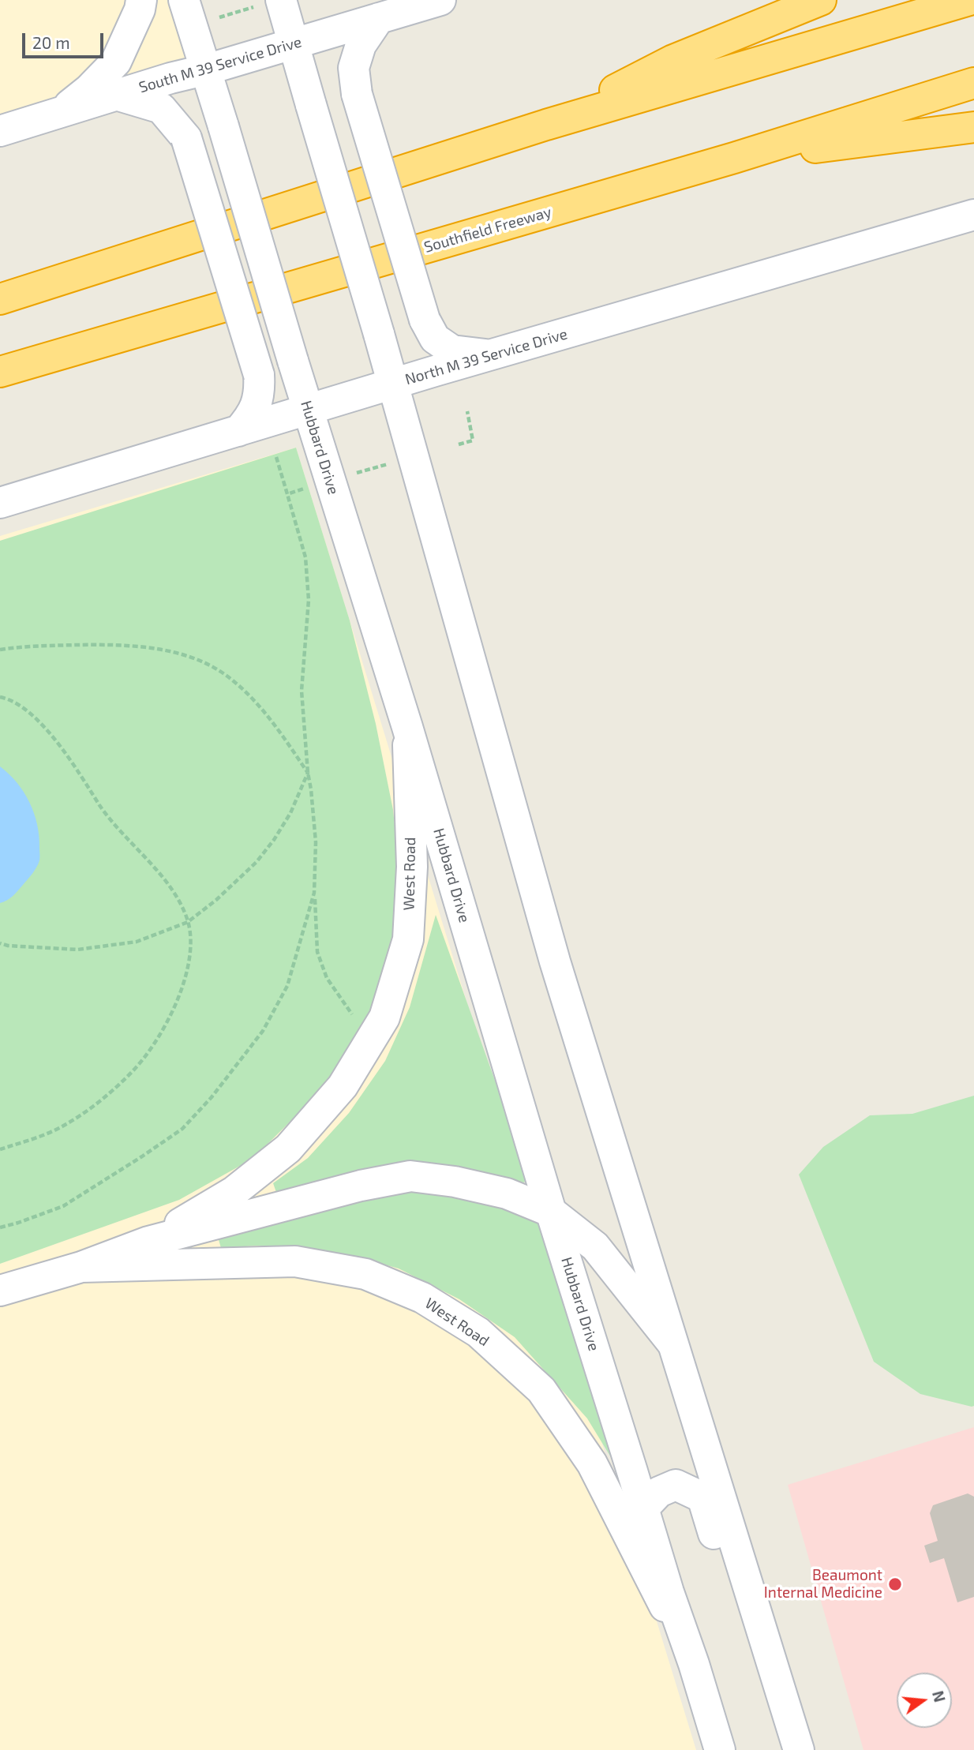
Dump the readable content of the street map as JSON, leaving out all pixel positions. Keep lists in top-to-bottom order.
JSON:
{
  "streets": {
    "highway": ["Southfield Freeway"],
    "street": [
      "South M 39 Service Drive",
      "North M 39 Service Drive",
      "Hubbard Drive",
      "West Road"
    ]
  },
  "crossings": [
    ["South M 39 Service Drive", "Hubbard Drive"],
    ["North M 39 Service Drive", "Hubbard Drive"],
    ["Hubbard Drive", "West Road"]
  ],
  "places": ["Beaumont Internal Medicine"],
  "scale_bar": "20 m",
  "north": "right"
}
